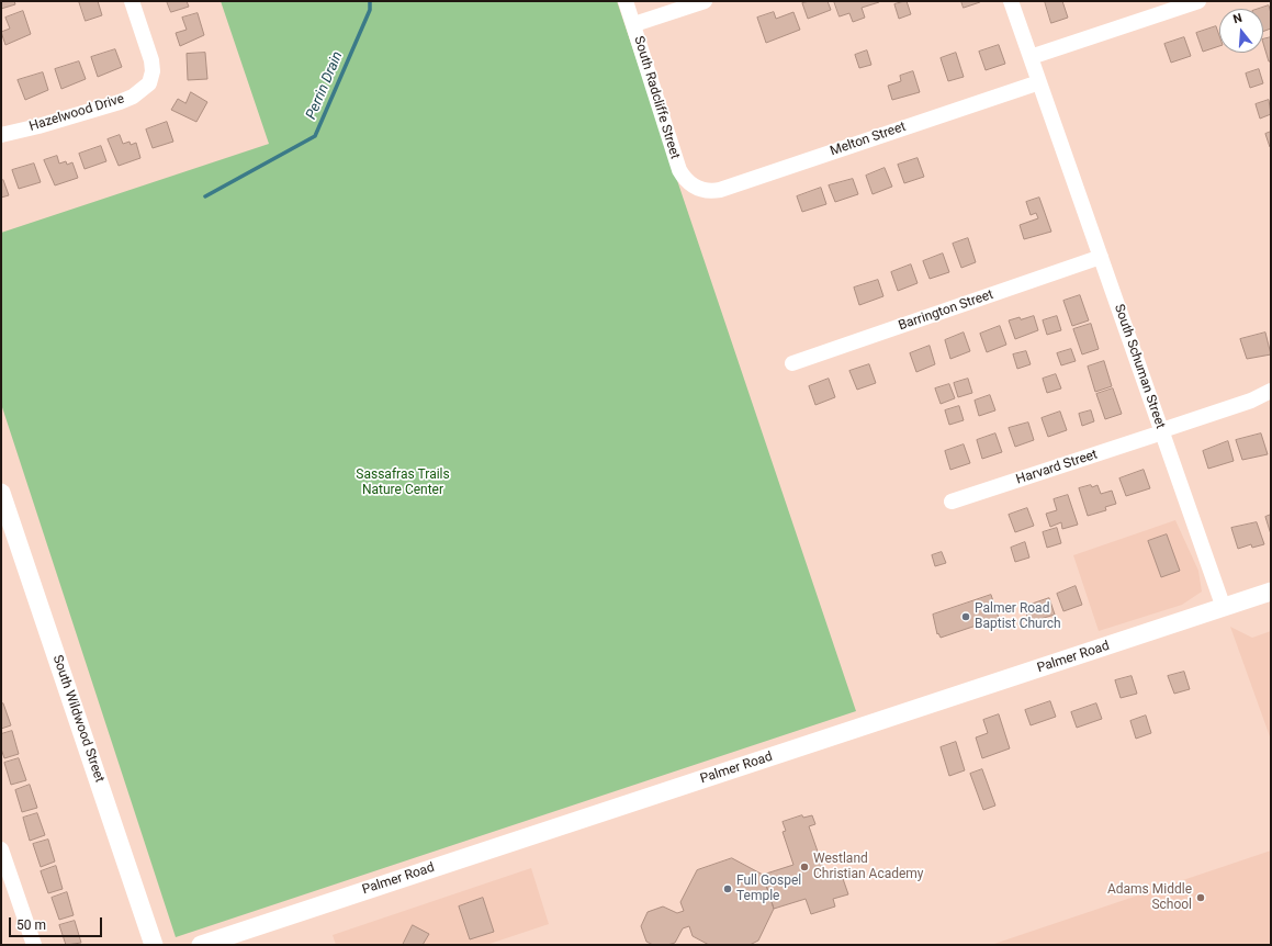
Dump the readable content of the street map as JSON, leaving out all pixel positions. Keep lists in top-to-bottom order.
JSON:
{
  "streets": {
    "street": [
      "South Radcliffe Street",
      "Hazelwood Drive",
      "Melton Street",
      "Barrington Street",
      "South Schuman Street",
      "Harvard Street",
      "Palmer Road",
      "South Wildwood Street"
    ]
  },
  "crossings": [
    ["South Radcliffe Street", "Melton Street"],
    ["Melton Street", "South Schuman Street"],
    ["Barrington Street", "South Schuman Street"],
    ["South Schuman Street", "Harvard Street"],
    ["South Schuman Street", "Palmer Road"]
  ],
  "water": ["Perrin Drain"],
  "parks": ["Sassafras Trails Nature Center"],
  "places": [
    "Palmer Road Baptist Church",
    "Westland Christian Academy",
    "Full Gospel Temple",
    "Adams Middle School"
  ],
  "scale_bar": "50 m",
  "north": "top"
}
